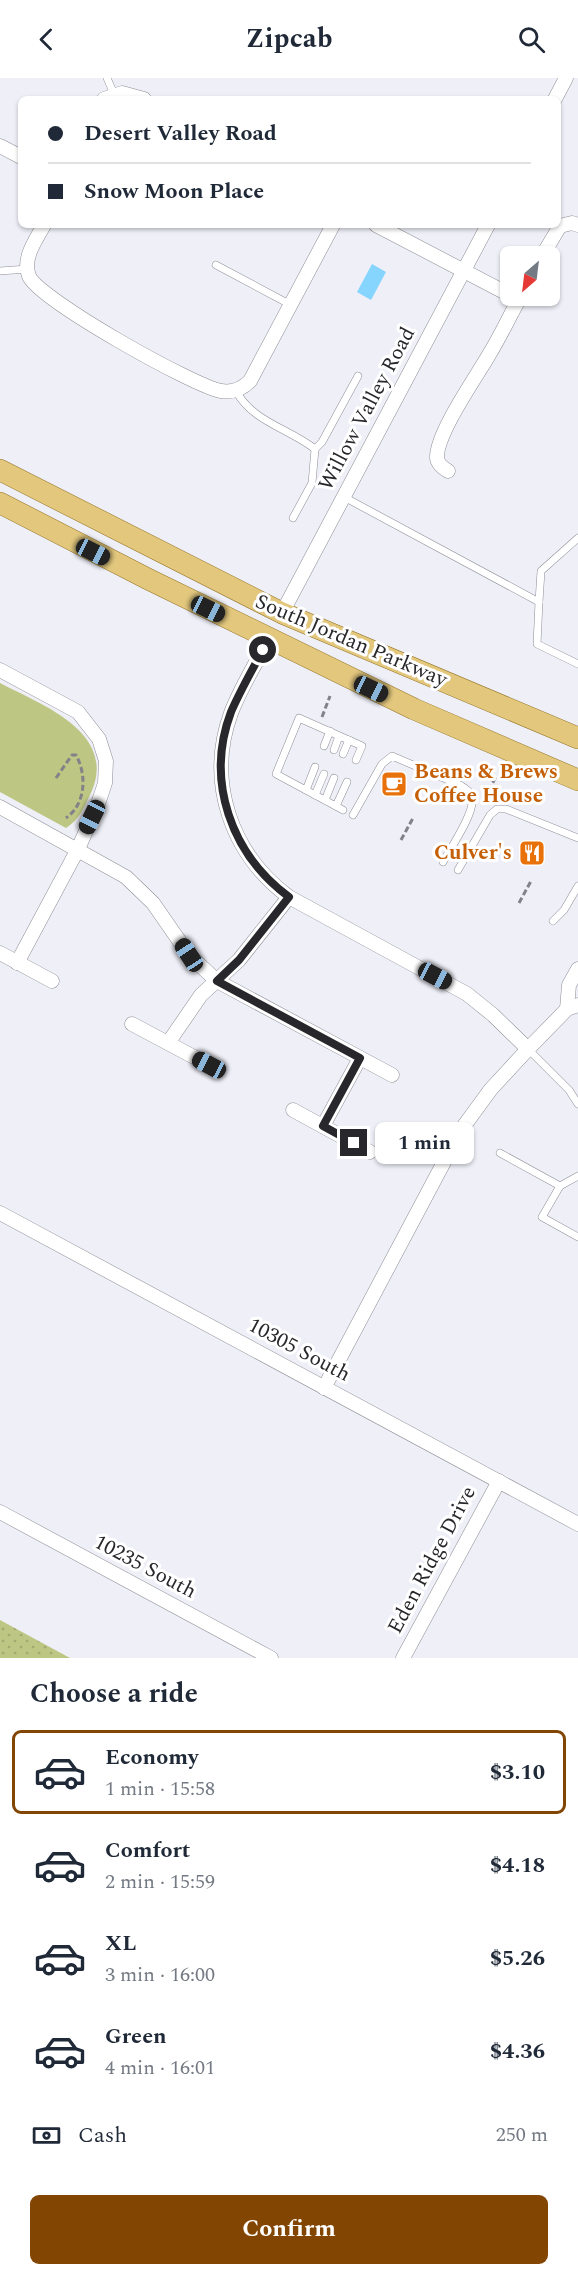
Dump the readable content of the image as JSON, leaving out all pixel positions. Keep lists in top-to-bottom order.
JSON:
{
  "streets": {
    "main road": ["South Jordan Parkway"],
    "street": [
      "Willow Valley Road",
      "10305 South",
      "Eden Ridge Drive",
      "10235 South"
    ]
  },
  "crossings": [
    ["Willow Valley Road", "South Jordan Parkway"],
    ["10305 South", "Eden Ridge Drive"]
  ],
  "places": {
    "cafe": ["Beans & Brews Coffee House"],
    "restaurant": ["Culver's"]
  },
  "north": "bottom left",
  "page": {
    "header": "Zipcab",
    "banner": ["Desert Valley Road", "Snow Moon Place"],
    "bubble": "1 min",
    "heading": "Choose a ride",
    "list": [
      {
        "name": "Economy",
        "note": "1 min · 15:58",
        "value": "$3.10"
      },
      {
        "name": "Comfort",
        "note": "2 min · 15:59",
        "value": "$4.18"
      },
      {
        "name": "XL",
        "note": "3 min · 16:00",
        "value": "$5.26"
      },
      {
        "name": "Green",
        "note": "4 min · 16:01",
        "value": "$4.36"
      }
    ],
    "pay": ["Cash", "250 m"],
    "buttons": "Confirm"
  }
}
